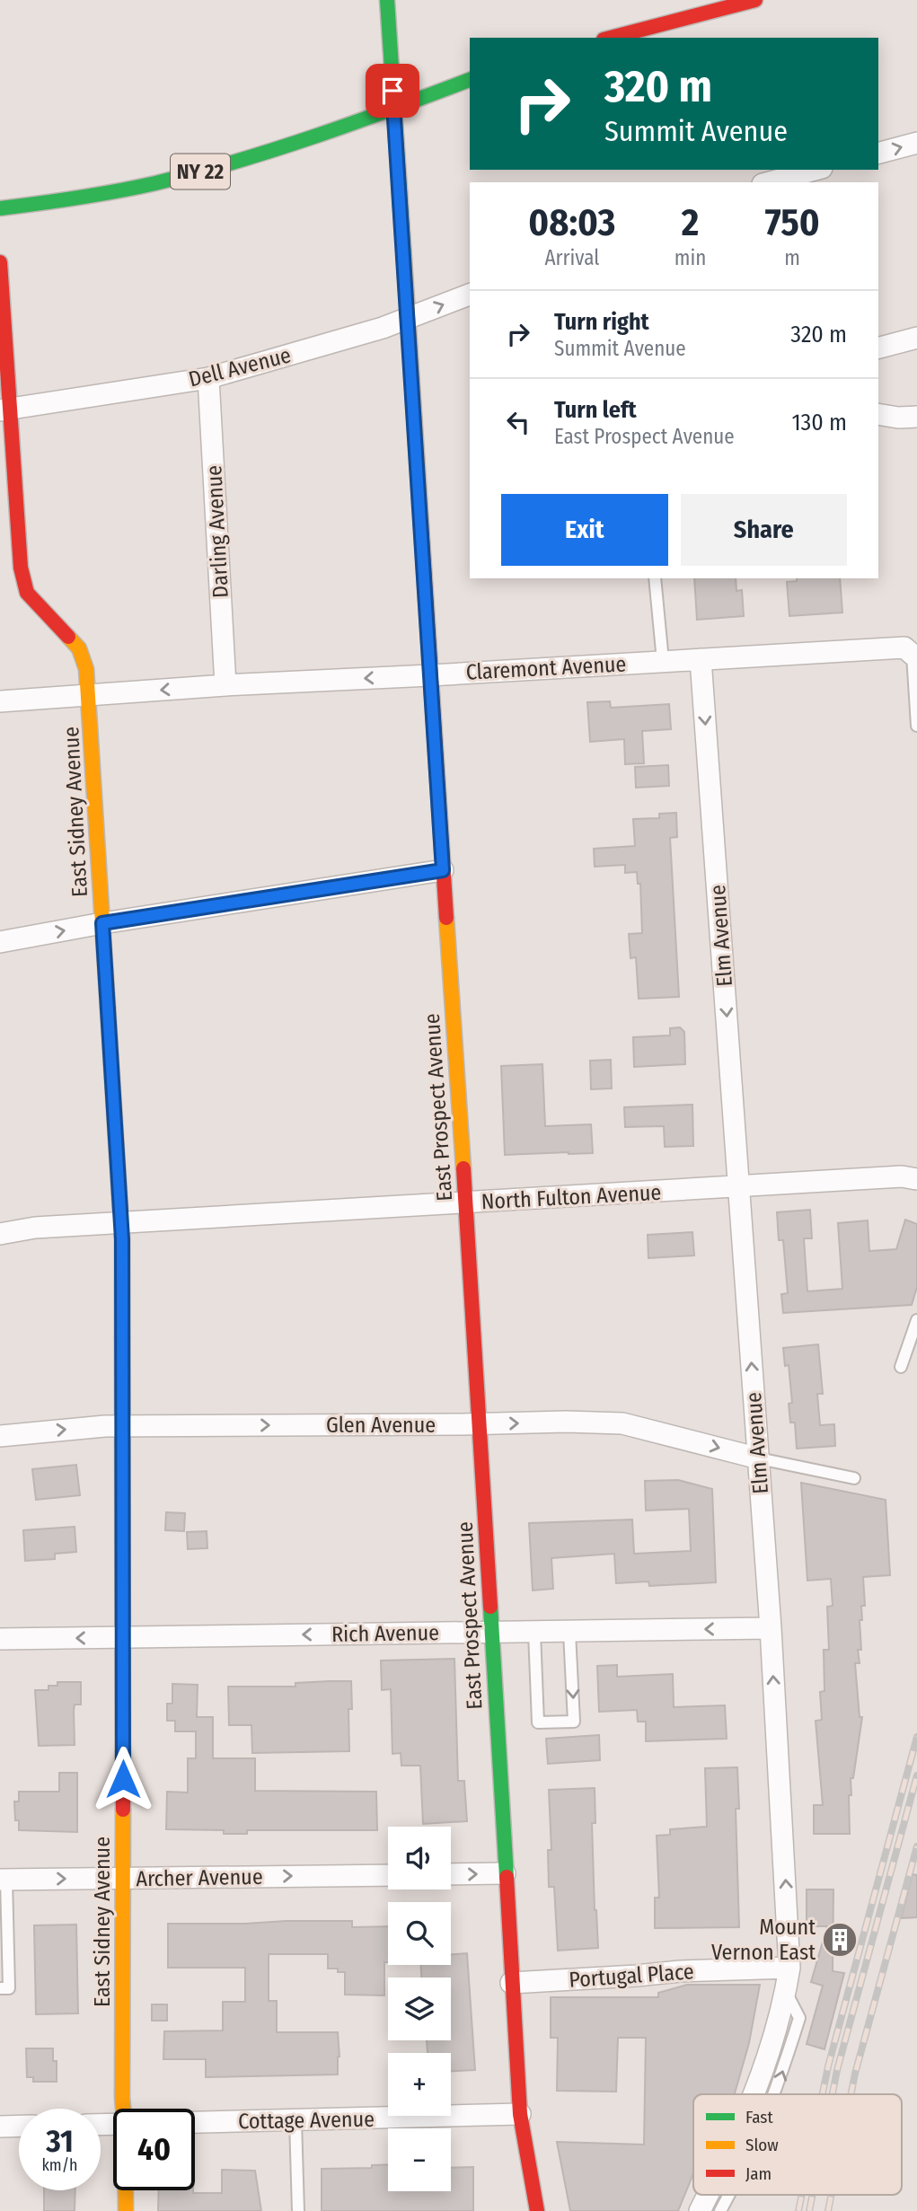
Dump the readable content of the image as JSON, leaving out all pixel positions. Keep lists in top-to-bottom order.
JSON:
{
  "streets": {
    "street": [
      "NY 22",
      "Dell Avenue",
      "Darling Avenue",
      "Claremont Avenue",
      "East Sidney Avenue",
      "Elm Avenue",
      "East Prospect Avenue",
      "North Fulton Avenue",
      "Glen Avenue",
      "Rich Avenue",
      "Archer Avenue",
      "Portugal Place",
      "Cottage Avenue"
    ]
  },
  "crossings": [
    ["NY 22", "East Prospect Avenue"],
    ["Dell Avenue", "Darling Avenue"],
    ["Dell Avenue", "East Sidney Avenue"],
    ["Dell Avenue", "East Prospect Avenue"],
    ["Darling Avenue", "Claremont Avenue"],
    ["Claremont Avenue", "East Sidney Avenue"],
    ["Claremont Avenue", "Elm Avenue"],
    ["Claremont Avenue", "East Prospect Avenue"],
    ["East Sidney Avenue", "North Fulton Avenue"],
    ["East Sidney Avenue", "Glen Avenue"],
    ["East Sidney Avenue", "Rich Avenue"],
    ["East Sidney Avenue", "Archer Avenue"],
    ["Elm Avenue", "North Fulton Avenue"],
    ["Elm Avenue", "Glen Avenue"],
    ["Elm Avenue", "Rich Avenue"],
    ["Elm Avenue", "Portugal Place"],
    ["East Prospect Avenue", "North Fulton Avenue"],
    ["East Prospect Avenue", "Glen Avenue"],
    ["East Prospect Avenue", "Rich Avenue"],
    ["East Prospect Avenue", "Portugal Place"],
    ["East Prospect Avenue", "Cottage Avenue"]
  ],
  "one_way": [
    "Claremont Avenue",
    "Glen Avenue",
    "Rich Avenue",
    "Archer Avenue"
  ],
  "places": {
    "building": ["Mount Vernon East"]
  },
  "legend": ["Fast", "Slow", "Jam"],
  "page": {
    "turn": ["320 m", "Summit Avenue"],
    "eta": [
      "08:03",
      "Arrival",
      "2",
      "min",
      "750",
      "m"
    ],
    "list": [
      {
        "name": "Turn right",
        "note": "Summit Avenue",
        "value": "320 m"
      },
      {
        "name": "Turn left",
        "note": "East Prospect Avenue",
        "value": "130 m"
      }
    ],
    "buttons": ["Exit", "Share"],
    "map_buttons": ["+", "−"],
    "speed": "31 km/h",
    "limit": "40"
  }
}
